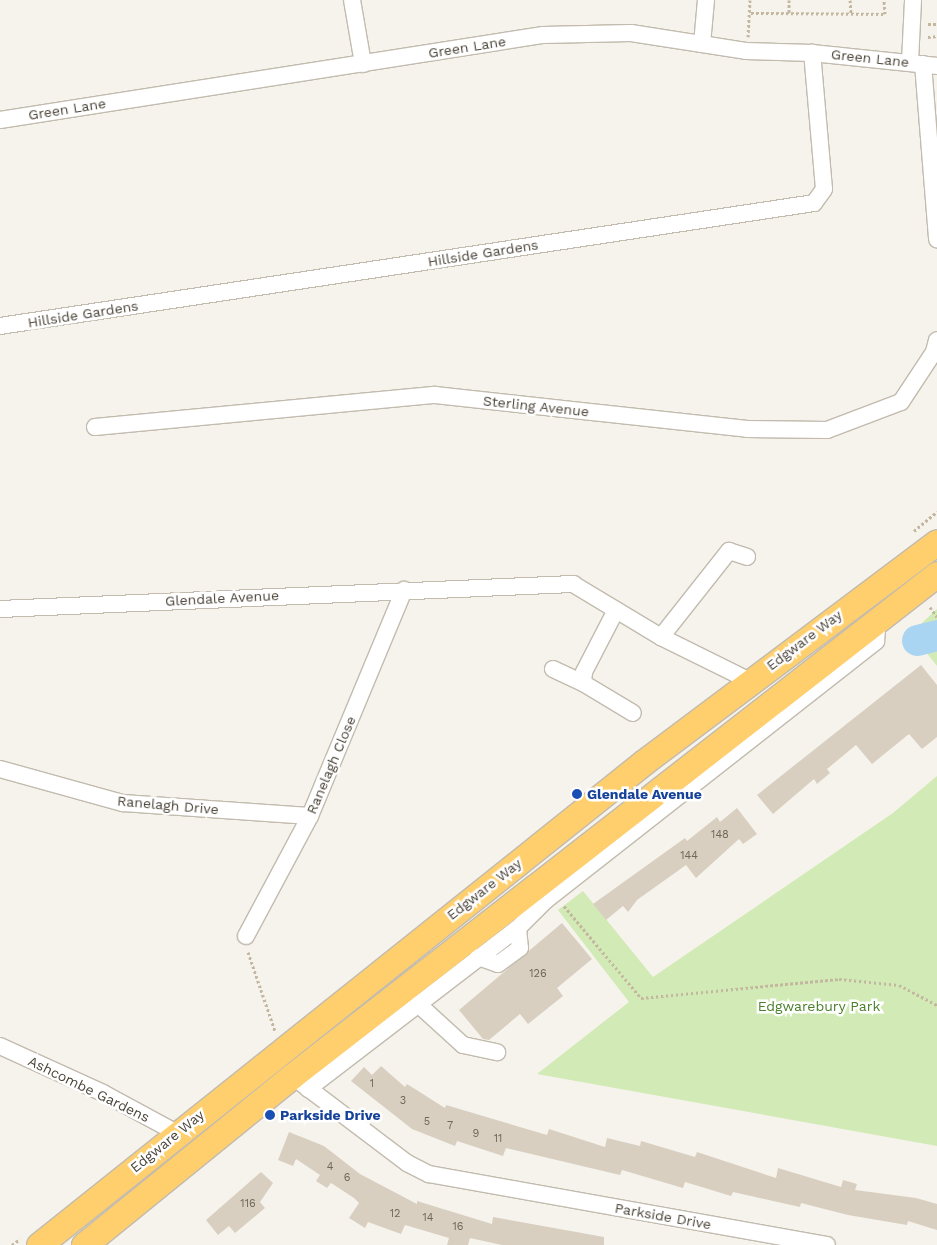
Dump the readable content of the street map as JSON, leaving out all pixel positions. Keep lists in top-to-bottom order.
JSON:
{
  "streets": {
    "highway": ["Edgware Way"],
    "street": [
      "Green Lane",
      "Hillside Gardens",
      "Sterling Avenue",
      "Glendale Avenue",
      "Ranelagh Close",
      "Ranelagh Drive",
      "Ashcombe Gardens",
      "Parkside Drive"
    ]
  },
  "crossings": [
    ["Green Lane", "Hillside Gardens"],
    ["Glendale Avenue", "Edgware Way"],
    ["Glendale Avenue", "Ranelagh Close"],
    ["Edgware Way", "Ashcombe Gardens"],
    ["Edgware Way", "Parkside Drive"],
    ["Ranelagh Close", "Ranelagh Drive"]
  ],
  "parks": ["Edgwarebury Park"],
  "places": ["Glendale Avenue", "Parkside Drive"],
  "house_numbers": [
    "148",
    "144",
    "126",
    "1",
    "3",
    "5",
    "7",
    "9",
    "11",
    "4",
    "6",
    "116",
    "12",
    "14",
    "16"
  ]
}
